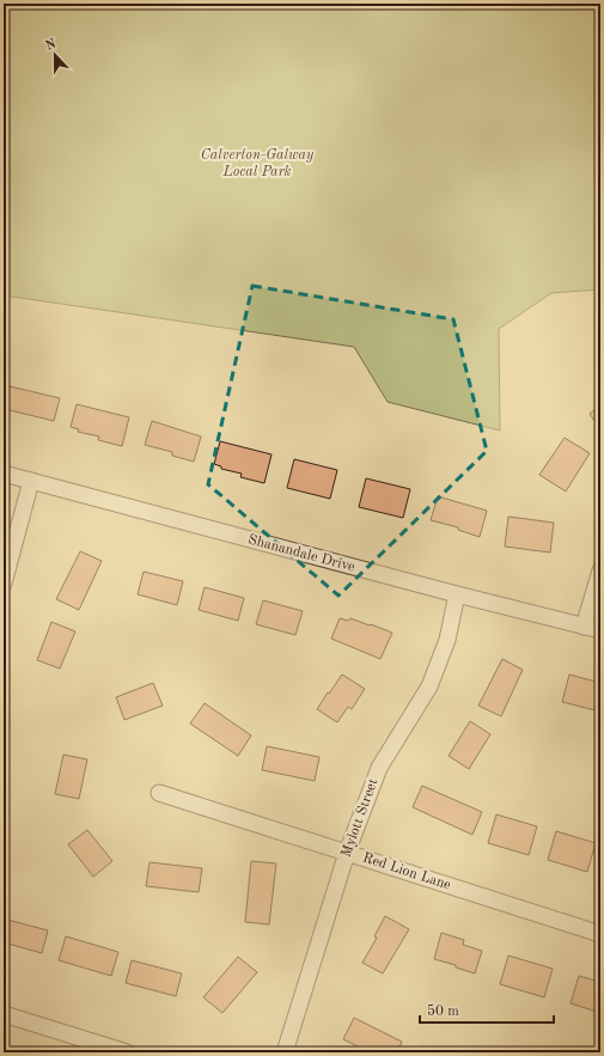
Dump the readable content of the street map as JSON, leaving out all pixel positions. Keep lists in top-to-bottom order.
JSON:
{
  "streets": {
    "street": ["Shanandale Drive", "Mylott Street", "Red Lion Lane"]
  },
  "crossings": [
    ["Shanandale Drive", "Mylott Street"],
    ["Mylott Street", "Red Lion Lane"]
  ],
  "parks": ["Calverton-Galway Local Park"],
  "scale_bar": "50 m",
  "north": "top"
}
